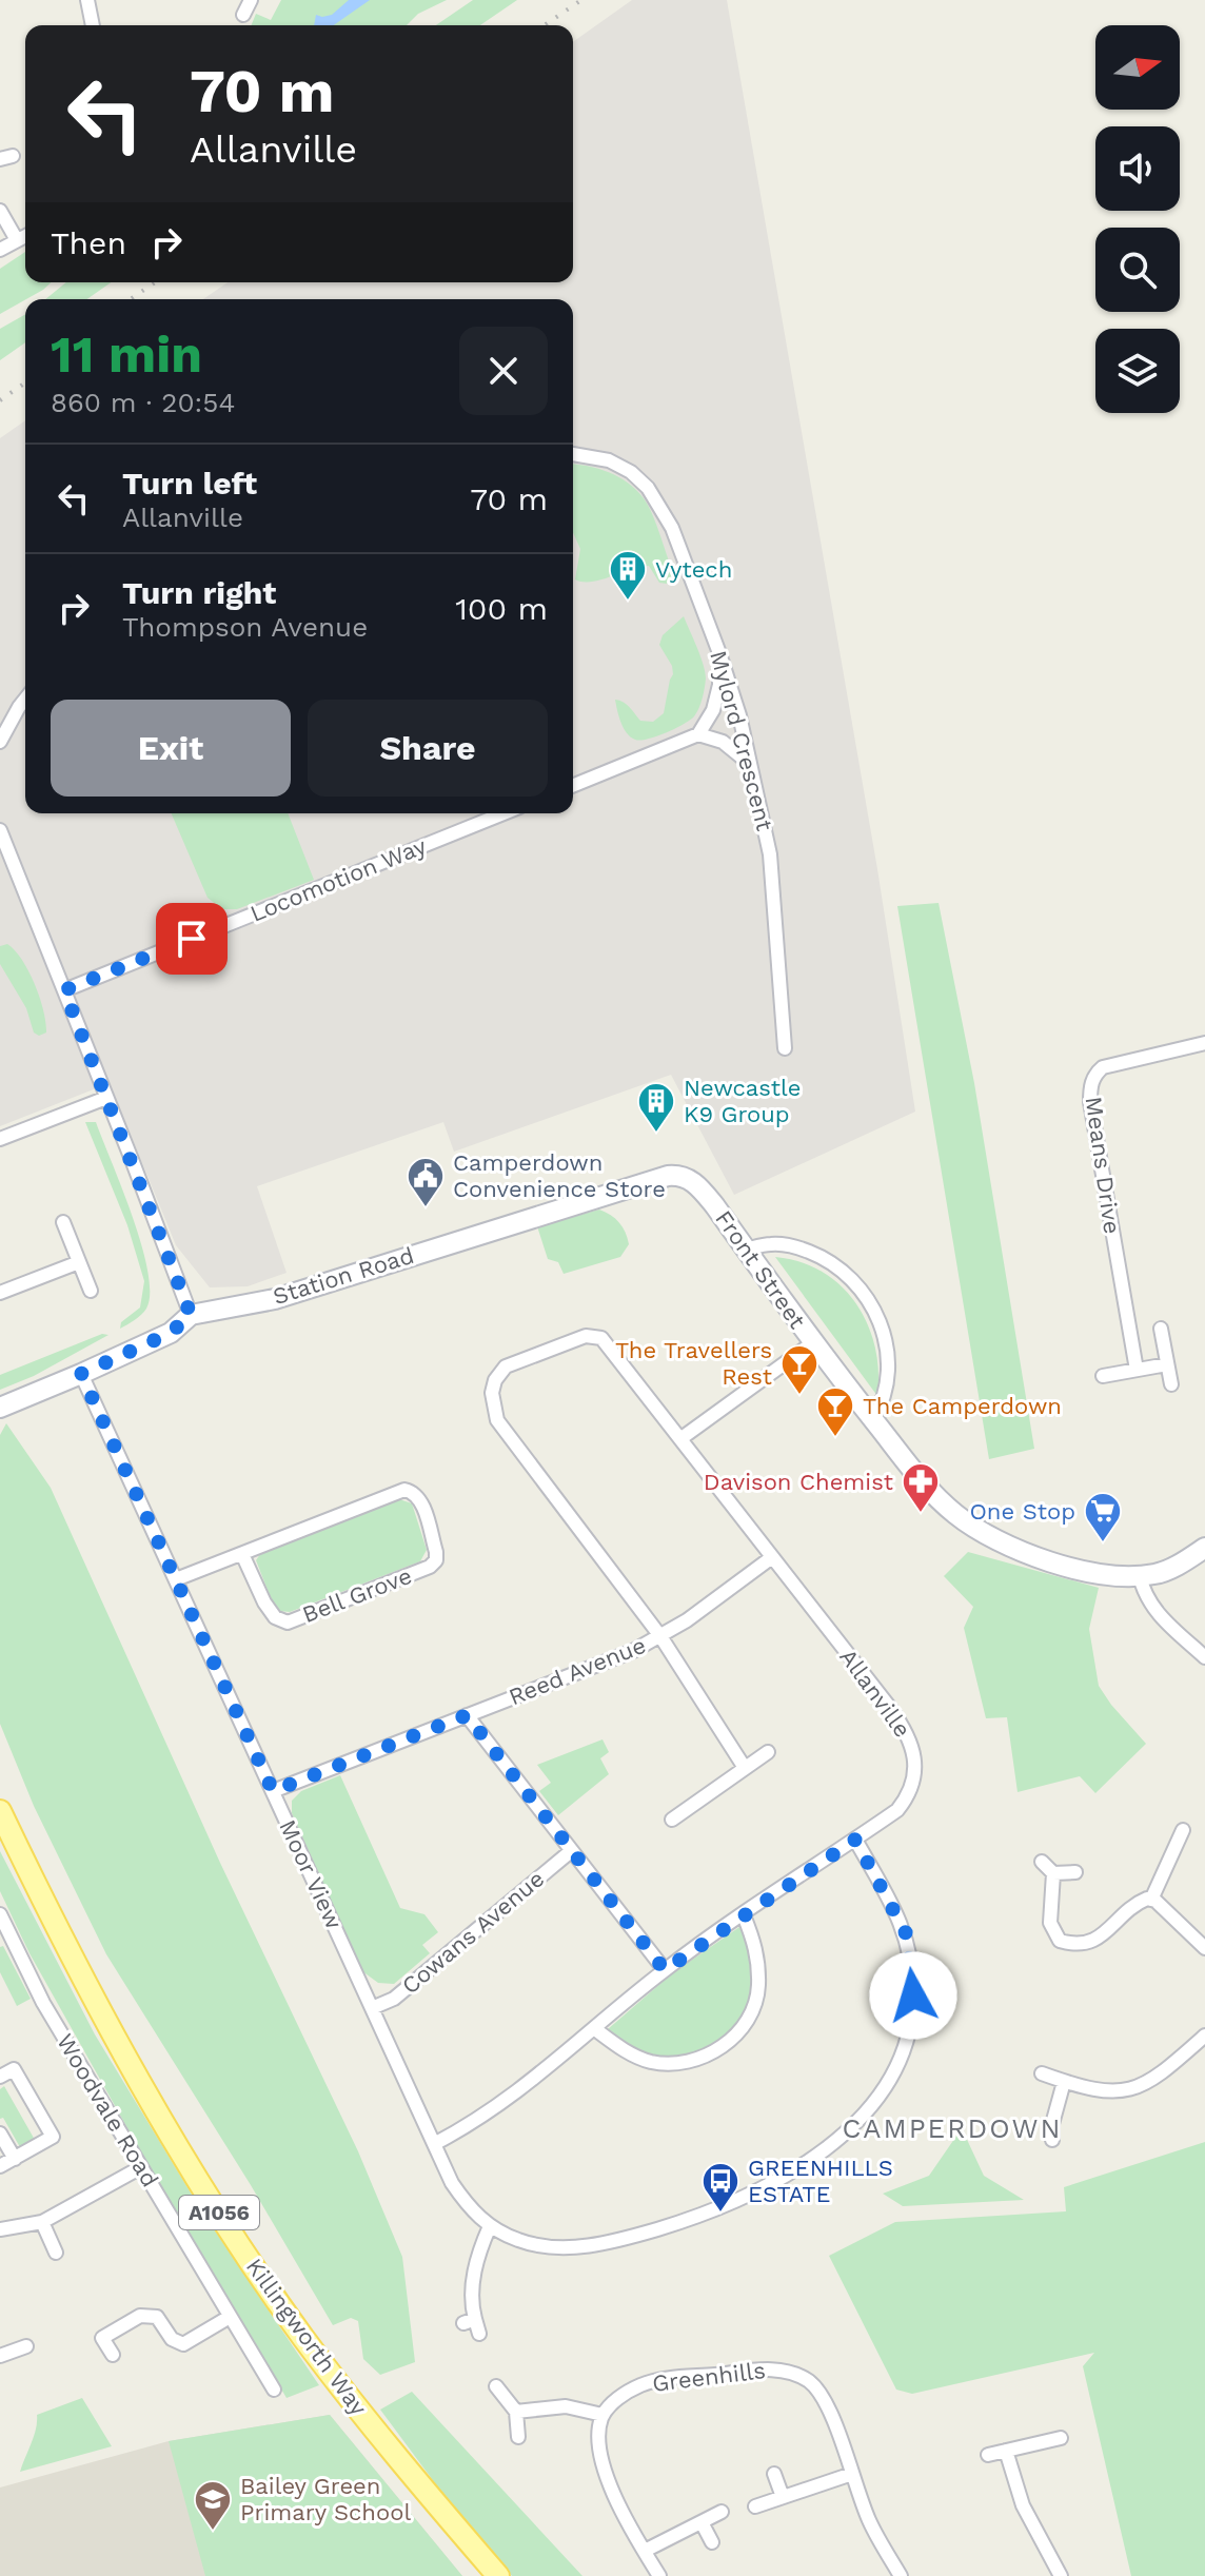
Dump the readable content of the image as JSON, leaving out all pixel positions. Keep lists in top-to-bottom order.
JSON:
{
  "streets": {
    "main road": [
      "Front Street",
      "Station Road",
      "A1056",
      "Killingworth Way"
    ],
    "street": [
      "Mylord Crescent",
      "Locomotion Way",
      "Means Drive",
      "Bell Grove",
      "Reed Avenue",
      "Allanville",
      "Moor View",
      "Cowans Avenue",
      "Woodvale Road",
      "Greenhills"
    ]
  },
  "crossings": [
    ["Front Street", "Station Road"],
    ["Station Road", "Moor View"],
    ["Reed Avenue", "Allanville"],
    ["Reed Avenue", "Moor View"],
    ["Allanville", "Moor View"],
    ["Moor View", "Cowans Avenue"]
  ],
  "districts": ["CAMPERDOWN"],
  "places": {
    "building": ["Vytech", "Newcastle K9 Group"],
    "public building": ["Camperdown Convenience Store"],
    "bar": ["The Travellers Rest", "The Camperdown"],
    "pharmacy": ["Davison Chemist"],
    "supermarket": ["One Stop"],
    "bus stop": ["GREENHILLS ESTATE"],
    "school or university": ["Bailey Green Primary School"]
  },
  "north": "right",
  "page": {
    "turn": ["70 m", "Allanville"],
    "then": "Then",
    "heading": ["11 min", "860 m · 20:54"],
    "list": [
      {
        "name": "Turn left",
        "note": "Allanville",
        "value": "70 m"
      },
      {
        "name": "Turn right",
        "note": "Thompson Avenue",
        "value": "100 m"
      }
    ],
    "buttons": ["Exit", "Share"]
  }
}
